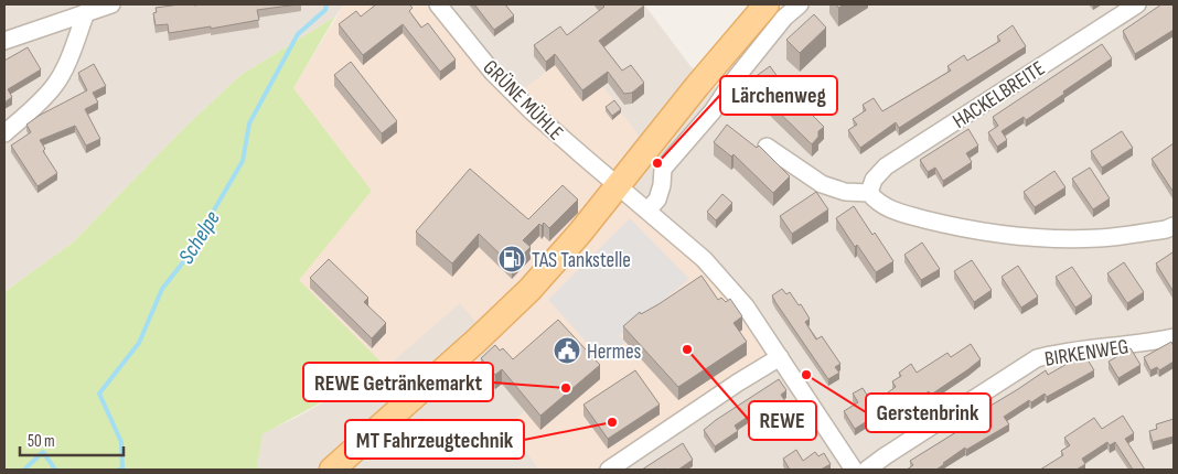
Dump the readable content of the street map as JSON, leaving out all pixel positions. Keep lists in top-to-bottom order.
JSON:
{
  "streets": {
    "street": ["HACKELBREITE", "GRÜNE MÜHLE", "BIRKENWEG"]
  },
  "water": ["Schelpe"],
  "places": {
    "other": [
      "Lärchenweg",
      "REWE",
      "Gerstenbrink",
      "REWE Getränkemarkt",
      "MT Fahrzeugtechnik"
    ],
    "fuel station": ["TAS Tankstelle"],
    "public building": ["Hermes"]
  },
  "scale_bar": "50 m"
}
